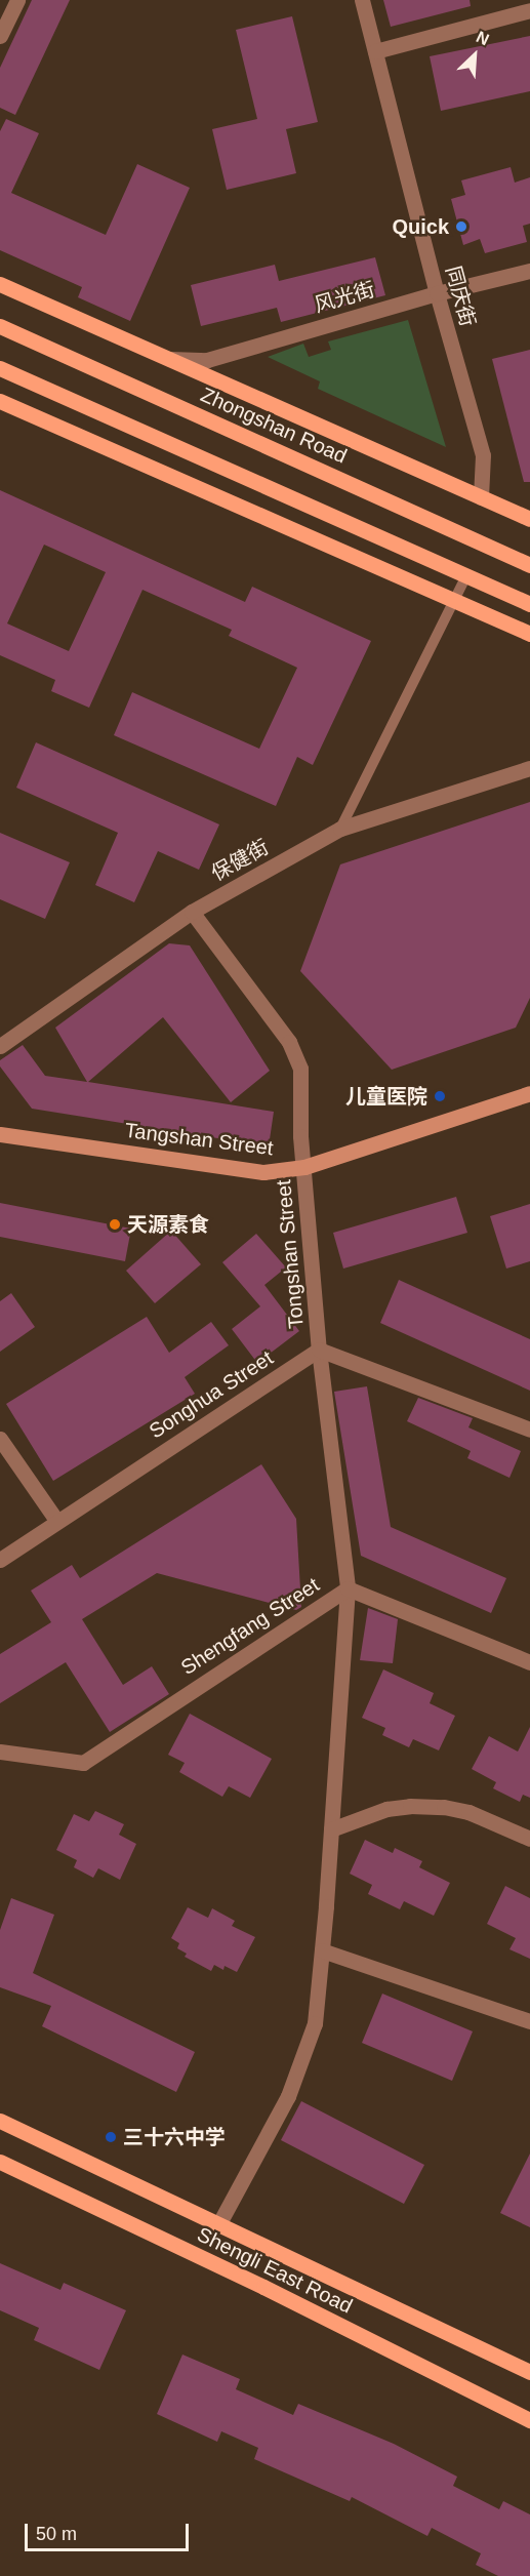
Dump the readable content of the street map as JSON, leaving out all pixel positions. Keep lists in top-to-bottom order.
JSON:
{
  "streets": {
    "main road": ["Zhongshan Road", "Tangshan Street", "Shengli East Road"],
    "street": [
      "同庆街",
      "风光街",
      "保健街",
      "Tongshan Street",
      "Songhua Street",
      "Shengfang Street"
    ]
  },
  "crossings": [
    ["同庆街", "风光街"],
    ["保健街", "Tongshan Street"],
    ["Tangshan Street", "Tongshan Street"],
    ["Tongshan Street", "Songhua Street"],
    ["Tongshan Street", "Shengfang Street"]
  ],
  "places": [
    "Quick",
    "儿童医院",
    "天源素食",
    "三十六中学"
  ],
  "scale_bar": "50 m",
  "north": "top right"
}
